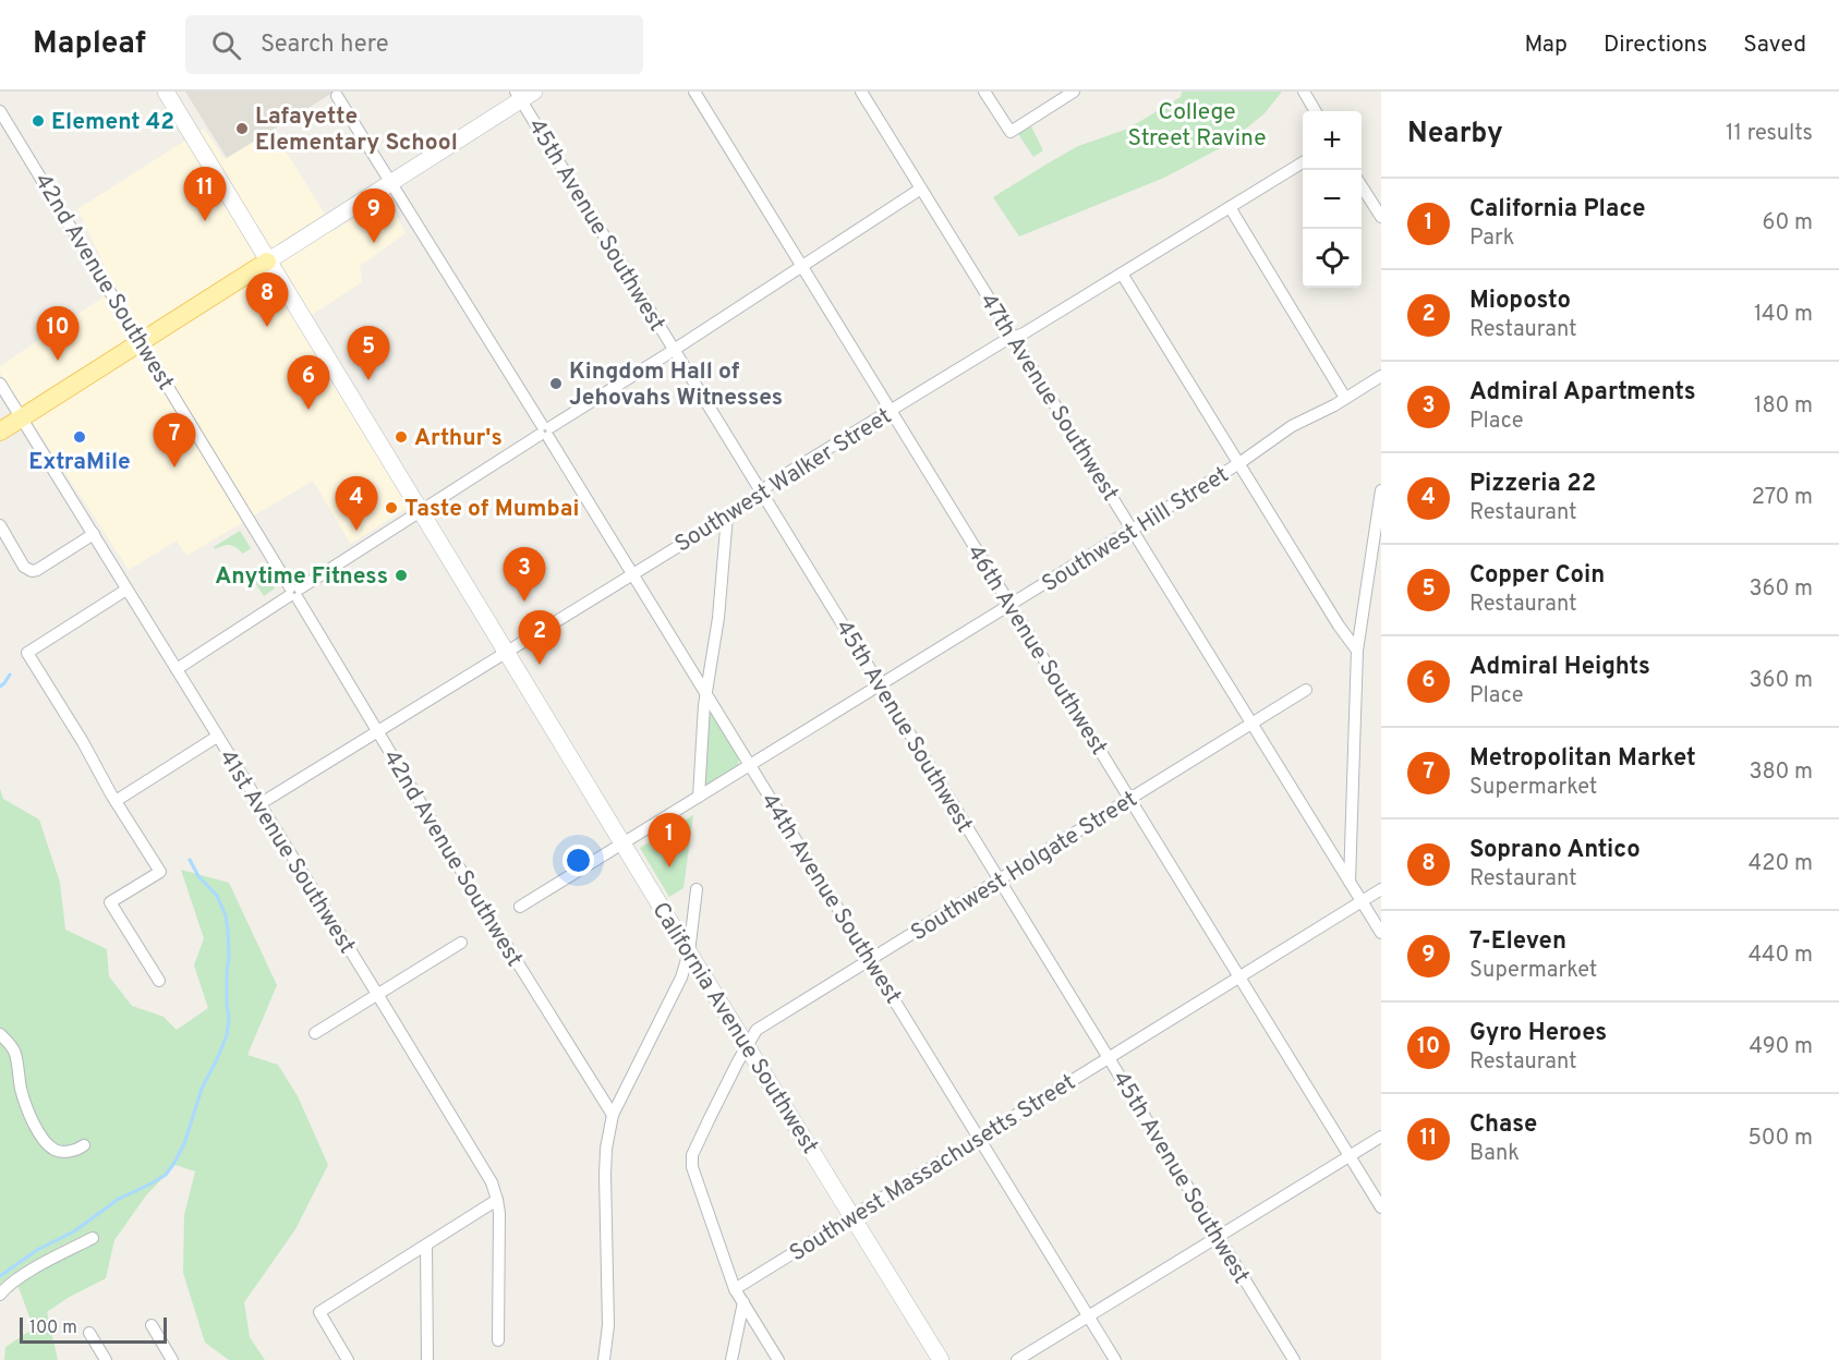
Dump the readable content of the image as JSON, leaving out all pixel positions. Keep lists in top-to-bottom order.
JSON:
{
  "streets": {
    "main road": ["California Avenue Southwest"],
    "street": [
      "45th Avenue Southwest",
      "42nd Avenue Southwest",
      "47th Avenue Southwest",
      "Southwest Walker Street",
      "Southwest Hill Street",
      "46th Avenue Southwest",
      "41st Avenue Southwest",
      "Southwest Holgate Street",
      "44th Avenue Southwest",
      "Southwest Massachusetts Street"
    ]
  },
  "crossings": [
    ["45th Avenue Southwest", "Southwest Walker Street"],
    ["45th Avenue Southwest", "Southwest Hill Street"],
    ["45th Avenue Southwest", "Southwest Holgate Street"],
    ["45th Avenue Southwest", "Southwest Massachusetts Street"],
    ["42nd Avenue Southwest", "Southwest Walker Street"],
    ["47th Avenue Southwest", "Southwest Walker Street"],
    ["47th Avenue Southwest", "Southwest Hill Street"],
    ["47th Avenue Southwest", "Southwest Holgate Street"],
    ["47th Avenue Southwest", "Southwest Massachusetts Street"],
    ["Southwest Walker Street", "46th Avenue Southwest"],
    ["Southwest Walker Street", "41st Avenue Southwest"],
    ["Southwest Walker Street", "44th Avenue Southwest"],
    ["Southwest Walker Street", "California Avenue Southwest"],
    ["Southwest Hill Street", "46th Avenue Southwest"],
    ["Southwest Hill Street", "44th Avenue Southwest"],
    ["Southwest Hill Street", "California Avenue Southwest"],
    ["46th Avenue Southwest", "Southwest Holgate Street"],
    ["46th Avenue Southwest", "Southwest Massachusetts Street"],
    ["Southwest Holgate Street", "44th Avenue Southwest"],
    ["Southwest Holgate Street", "California Avenue Southwest"],
    ["Southwest Holgate Street", "Southwest Massachusetts Street"],
    ["44th Avenue Southwest", "Southwest Massachusetts Street"],
    ["California Avenue Southwest", "Southwest Massachusetts Street"]
  ],
  "parks": ["College Street Ravine"],
  "places": [
    "Element 42",
    "Lafayette Elementary School",
    "Kingdom Hall of Jehovahs Witnesses",
    "ExtraMile",
    "Arthur's",
    "Taste of Mumbai",
    "Anytime Fitness"
  ],
  "scale_bar": "100 m",
  "page": {
    "header": "Mapleaf",
    "search": "Search here",
    "nav": ["Map", "Directions", "Saved"],
    "heading": ["Nearby", "11 results"],
    "map_buttons": ["+", "−"],
    "pins": [
      "11",
      "9",
      "8",
      "10",
      "5",
      "6",
      "7",
      "4",
      "3",
      "2",
      "1"
    ],
    "list": [
      {
        "mark": "1",
        "name": "California Place",
        "note": "Park",
        "value": "60 m"
      },
      {
        "mark": "2",
        "name": "Mioposto",
        "note": "Restaurant",
        "value": "140 m"
      },
      {
        "mark": "3",
        "name": "Admiral Apartments",
        "note": "Place",
        "value": "180 m"
      },
      {
        "mark": "4",
        "name": "Pizzeria 22",
        "note": "Restaurant",
        "value": "270 m"
      },
      {
        "mark": "5",
        "name": "Copper Coin",
        "note": "Restaurant",
        "value": "360 m"
      },
      {
        "mark": "6",
        "name": "Admiral Heights",
        "note": "Place",
        "value": "360 m"
      },
      {
        "mark": "7",
        "name": "Metropolitan Market",
        "note": "Supermarket",
        "value": "380 m"
      },
      {
        "mark": "8",
        "name": "Soprano Antico",
        "note": "Restaurant",
        "value": "420 m"
      },
      {
        "mark": "9",
        "name": "7-Eleven",
        "note": "Supermarket",
        "value": "440 m"
      },
      {
        "mark": "10",
        "name": "Gyro Heroes",
        "note": "Restaurant",
        "value": "490 m"
      },
      {
        "mark": "11",
        "name": "Chase",
        "note": "Bank",
        "value": "500 m"
      }
    ],
    "scale": "100 m"
  }
}
